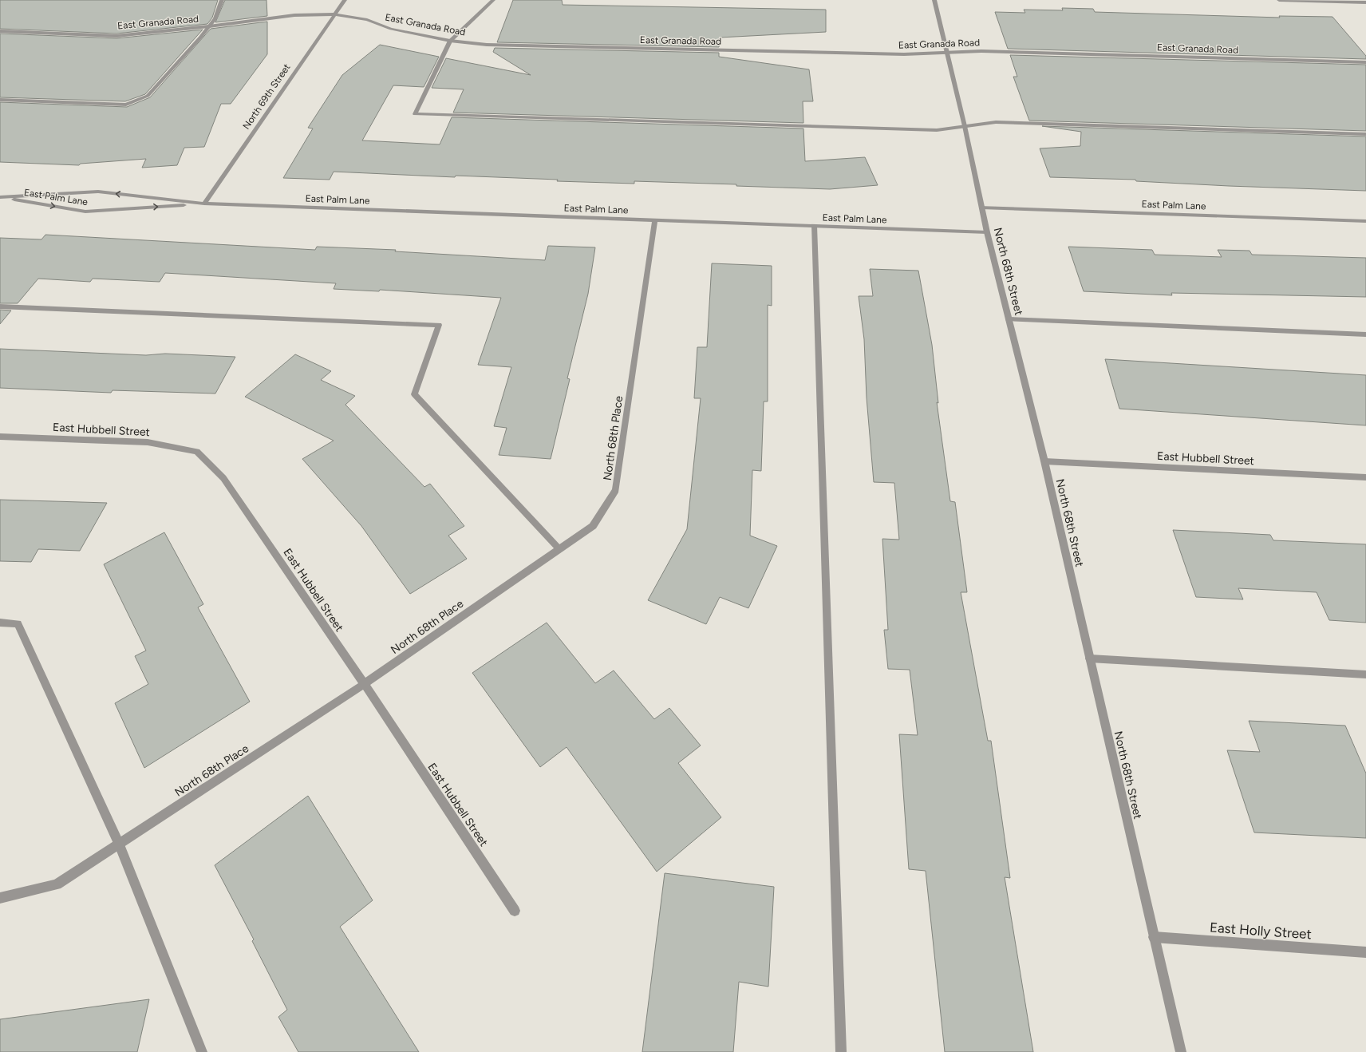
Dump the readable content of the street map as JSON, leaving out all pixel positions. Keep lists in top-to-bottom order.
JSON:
{
  "streets": {
    "street": [
      "East Granada Road",
      "North 69th Street",
      "East Palm Lane",
      "North 68th Street",
      "East Hubbell Street",
      "North 68th Place",
      "East Holly Street"
    ]
  },
  "crossings": [
    ["East Granada Road", "North 69th Street"],
    ["East Granada Road", "North 68th Street"],
    ["North 69th Street", "East Palm Lane"],
    ["East Palm Lane", "North 68th Street"],
    ["East Palm Lane", "North 68th Place"],
    ["North 68th Street", "East Hubbell Street"],
    ["North 68th Street", "East Holly Street"],
    ["East Hubbell Street", "North 68th Place"]
  ]
}
